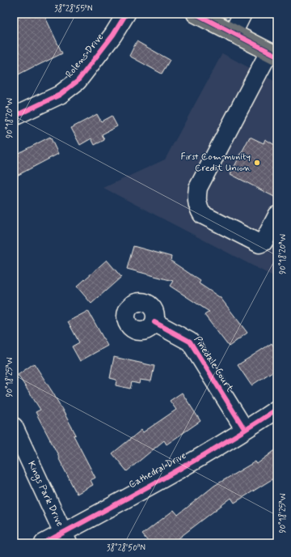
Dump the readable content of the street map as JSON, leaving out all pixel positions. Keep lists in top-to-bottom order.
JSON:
{
  "streets": {
    "street": [
      "Rolens Drive",
      "Pinedale Court",
      "Cathedral Drive",
      "Kings Park Drive"
    ]
  },
  "crossings": [
    ["Pinedale Court", "Cathedral Drive"],
    ["Cathedral Drive", "Kings Park Drive"]
  ],
  "places": ["First Community Credit Union"],
  "coordinates": [
    "38°28'55\"N",
    "90°18'20\"W",
    "90°18'25\"W",
    "38°28'50\"N"
  ]
}
